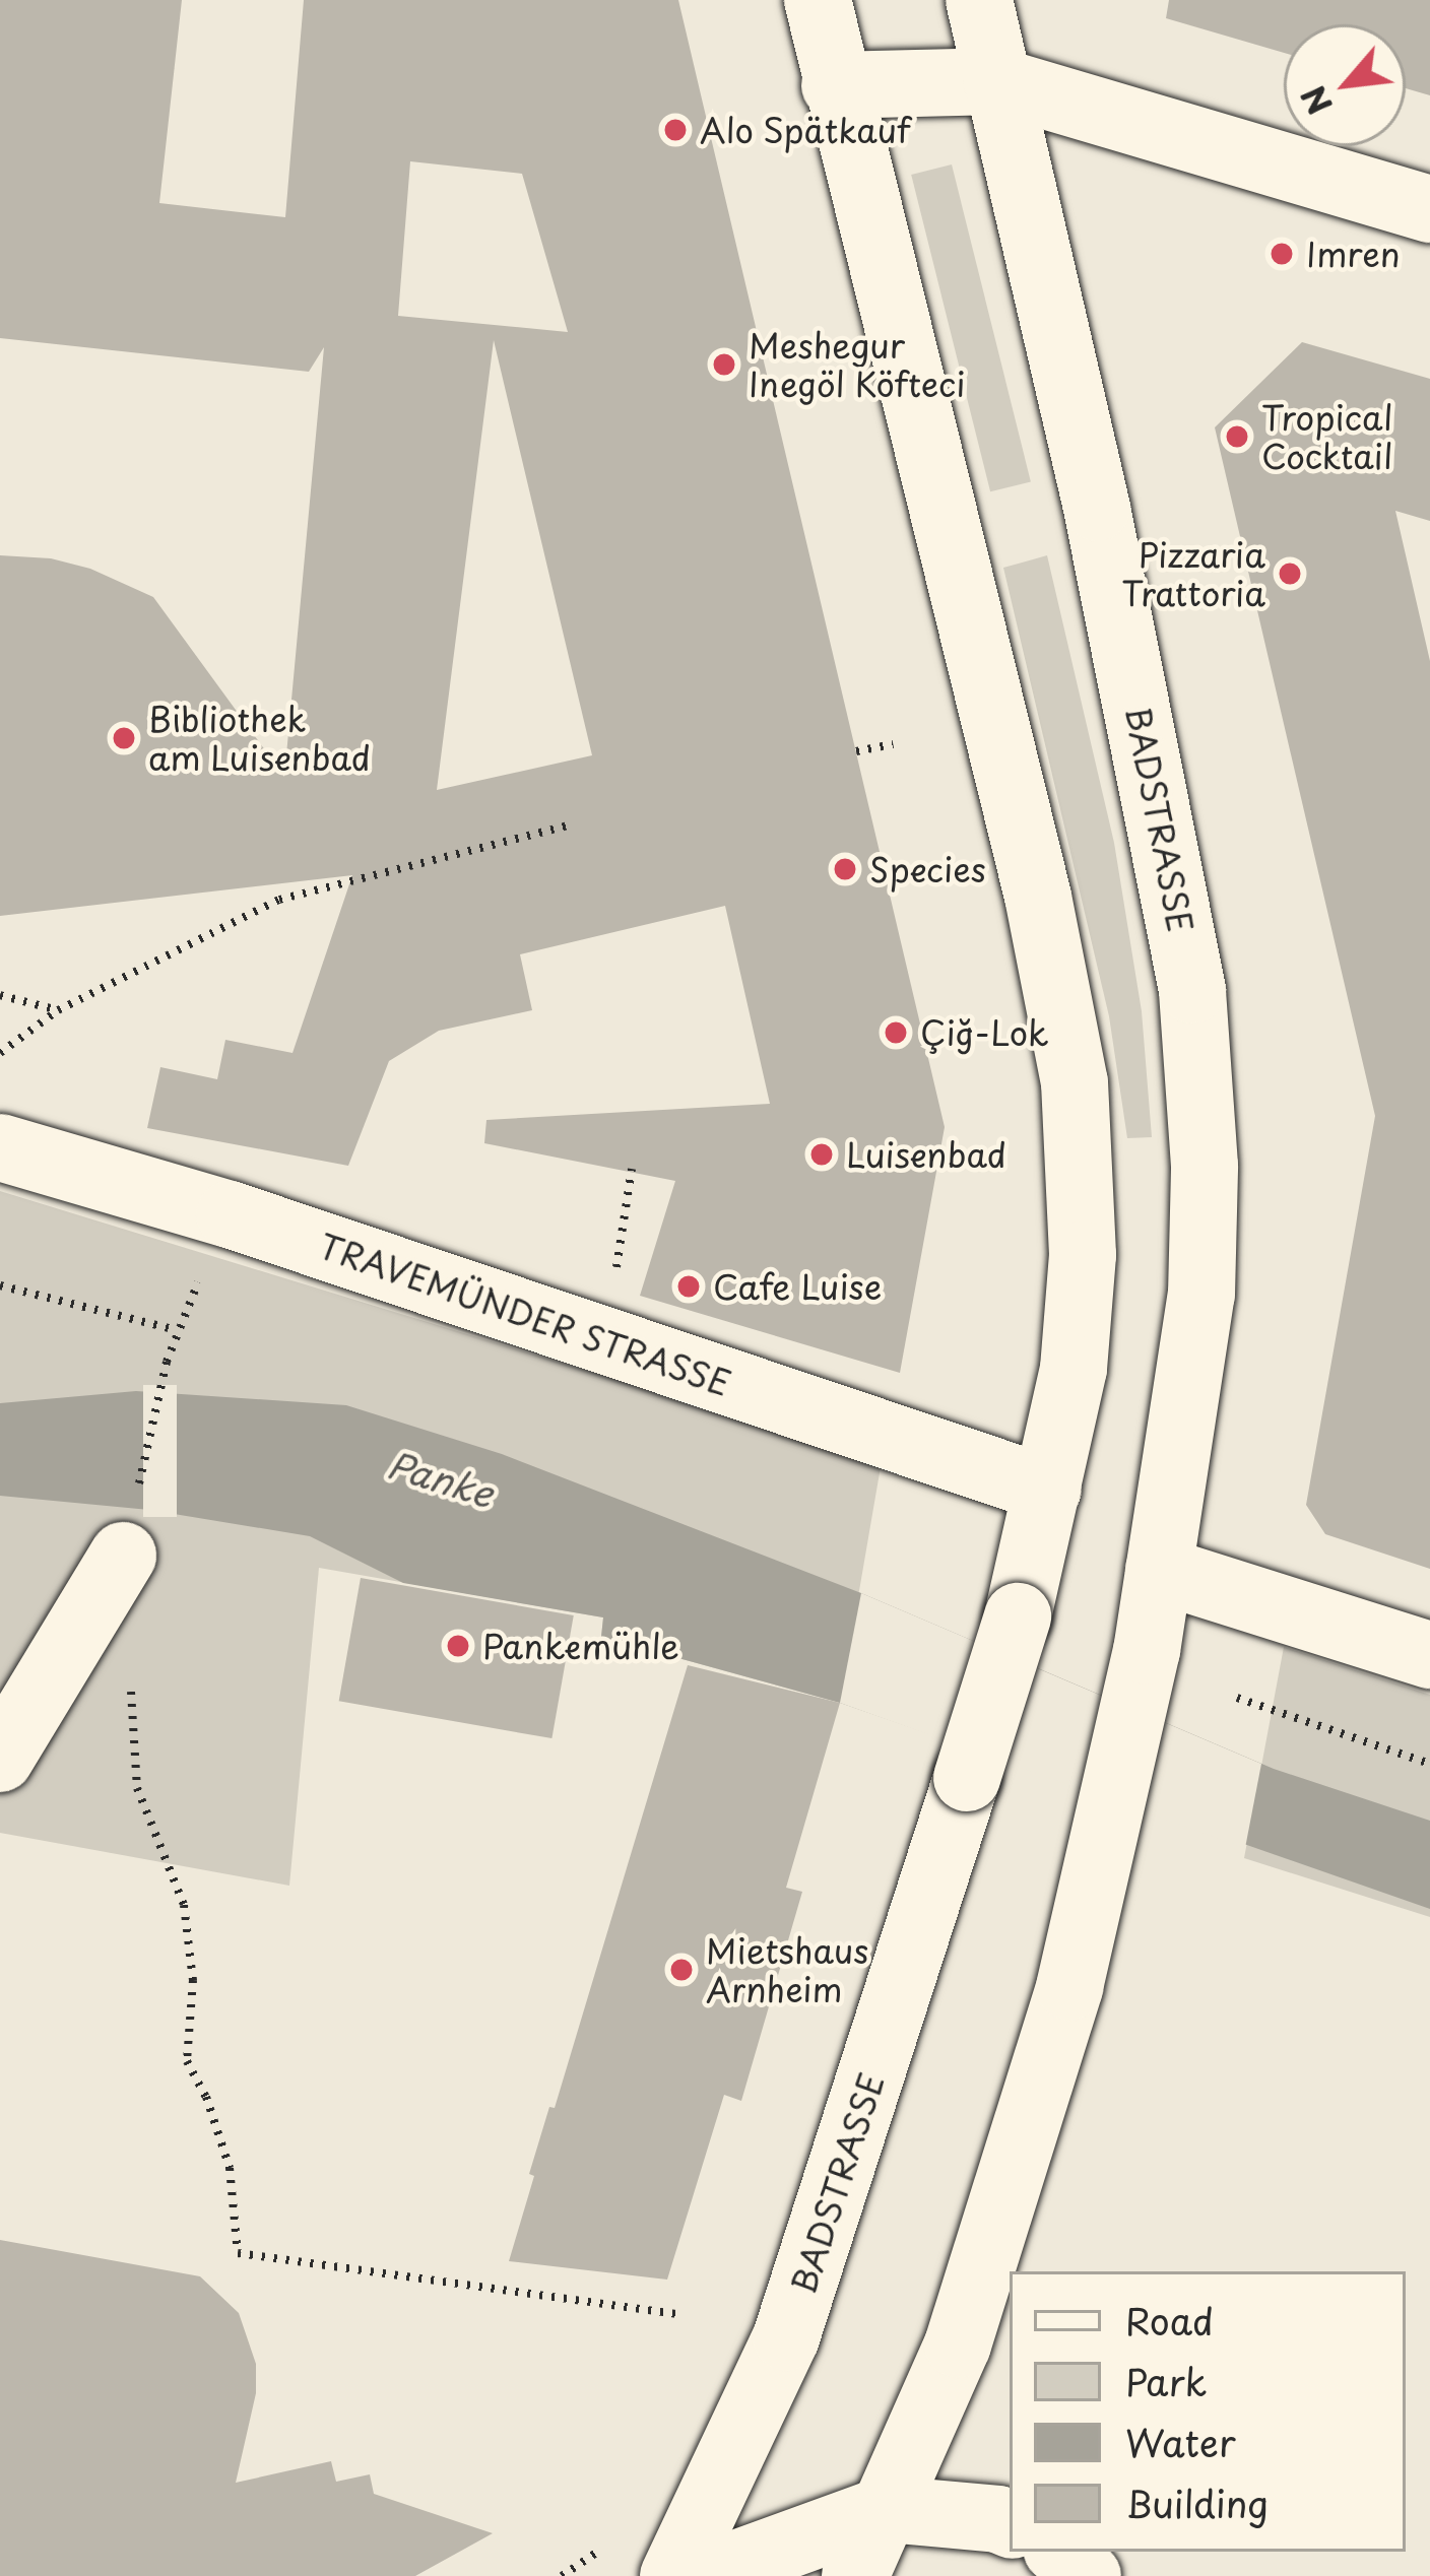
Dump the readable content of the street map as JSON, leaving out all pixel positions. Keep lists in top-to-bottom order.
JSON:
{
  "streets": {
    "main road": ["BADSTRASSE", "TRAVEMÜNDER STRASSE"]
  },
  "crossings": [
    ["BADSTRASSE", "TRAVEMÜNDER STRASSE"]
  ],
  "water": ["Panke"],
  "places": [
    "Alo Spätkauf",
    "Imren",
    "Meshegur Inegöl Köfteci",
    "Tropical Cocktail",
    "Pizzaria Trattoria",
    "Bibliothek am Luisenbad",
    "Species",
    "Çiğ-Lok",
    "Luisenbad",
    "Cafe Luise",
    "Pankemühle",
    "Mietshaus Arnheim"
  ],
  "legend": [
    "Road",
    "Park",
    "Water",
    "Building"
  ],
  "north": "bottom left"
}
